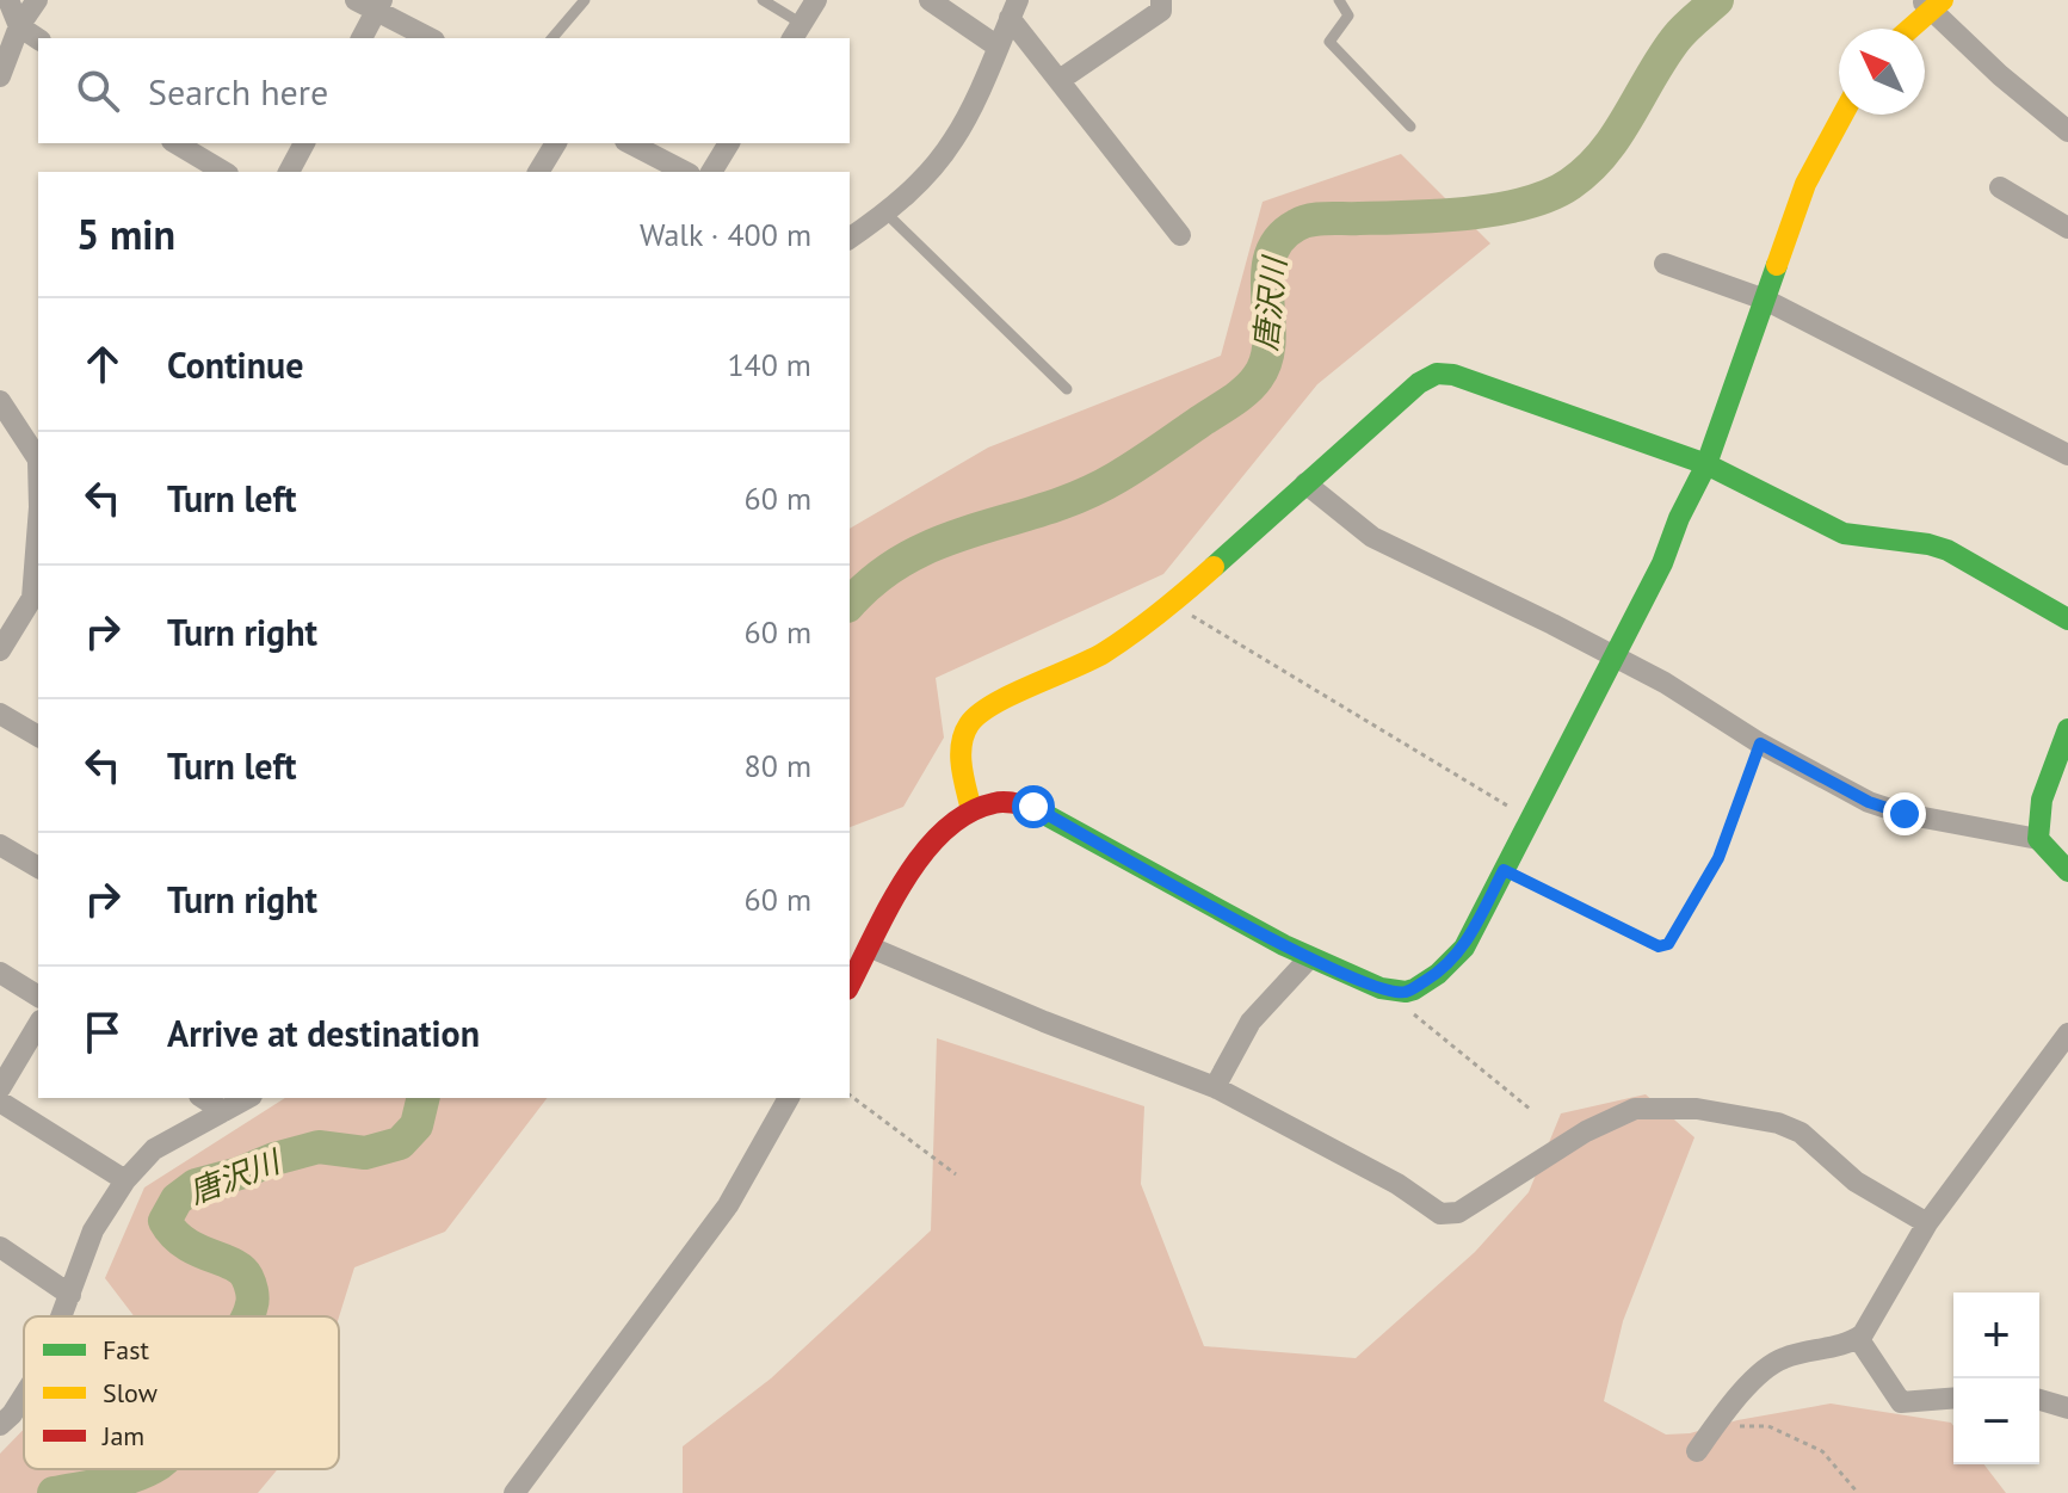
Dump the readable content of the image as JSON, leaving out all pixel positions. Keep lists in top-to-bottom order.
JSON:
{
  "water": ["唐沢川"],
  "legend": ["Fast", "Slow", "Jam"],
  "north": "top left",
  "page": {
    "search": "Search here",
    "heading": ["5 min", "Walk · 400 m"],
    "list": [
      ["Continue", "140 m"],
      ["Turn left", "60 m"],
      ["Turn right", "60 m"],
      ["Turn left", "80 m"],
      ["Turn right", "60 m"],
      "Arrive at destination"
    ],
    "map_buttons": ["+", "−"]
  }
}
